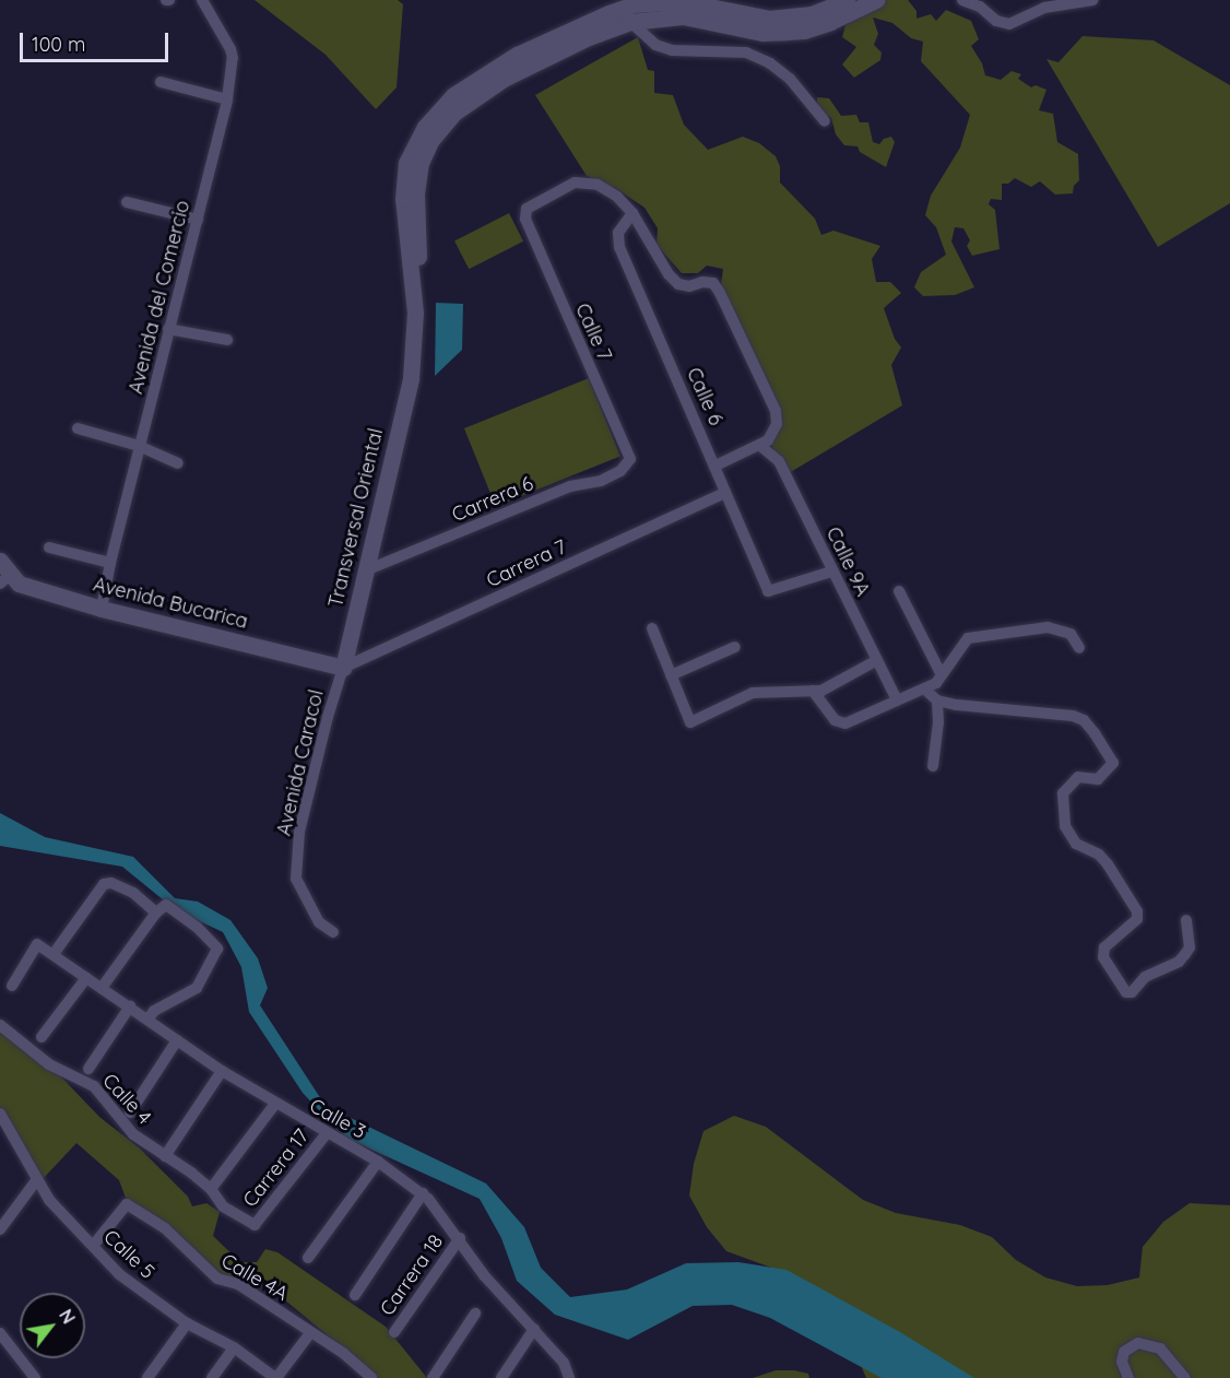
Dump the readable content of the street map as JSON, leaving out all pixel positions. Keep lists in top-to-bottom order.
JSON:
{
  "streets": {
    "main road": ["Transversal Oriental", "Avenida Bucarica"],
    "street": [
      "Avenida del Comercio",
      "Calle 7",
      "Calle 6",
      "Carrera 6",
      "Calle 9A",
      "Carrera 7",
      "Avenida Caracol",
      "Calle 4",
      "Calle 3",
      "Carrera 17",
      "Calle 5",
      "Carrera 18",
      "Calle 4A"
    ]
  },
  "crossings": [
    ["Avenida del Comercio", "Avenida Bucarica"],
    ["Calle 7", "Calle 6"],
    ["Calle 7", "Carrera 6"],
    ["Calle 6", "Calle 9A"],
    ["Calle 6", "Carrera 7"],
    ["Carrera 6", "Transversal Oriental"],
    ["Transversal Oriental", "Carrera 7"],
    ["Transversal Oriental", "Avenida Bucarica"],
    ["Transversal Oriental", "Avenida Caracol"],
    ["Carrera 7", "Avenida Bucarica"],
    ["Carrera 7", "Avenida Caracol"],
    ["Avenida Bucarica", "Avenida Caracol"],
    ["Calle 4", "Carrera 17"],
    ["Calle 3", "Carrera 17"],
    ["Calle 3", "Carrera 18"],
    ["Calle 5", "Calle 4A"]
  ],
  "scale_bar": "100 m",
  "north": "top right"
}
